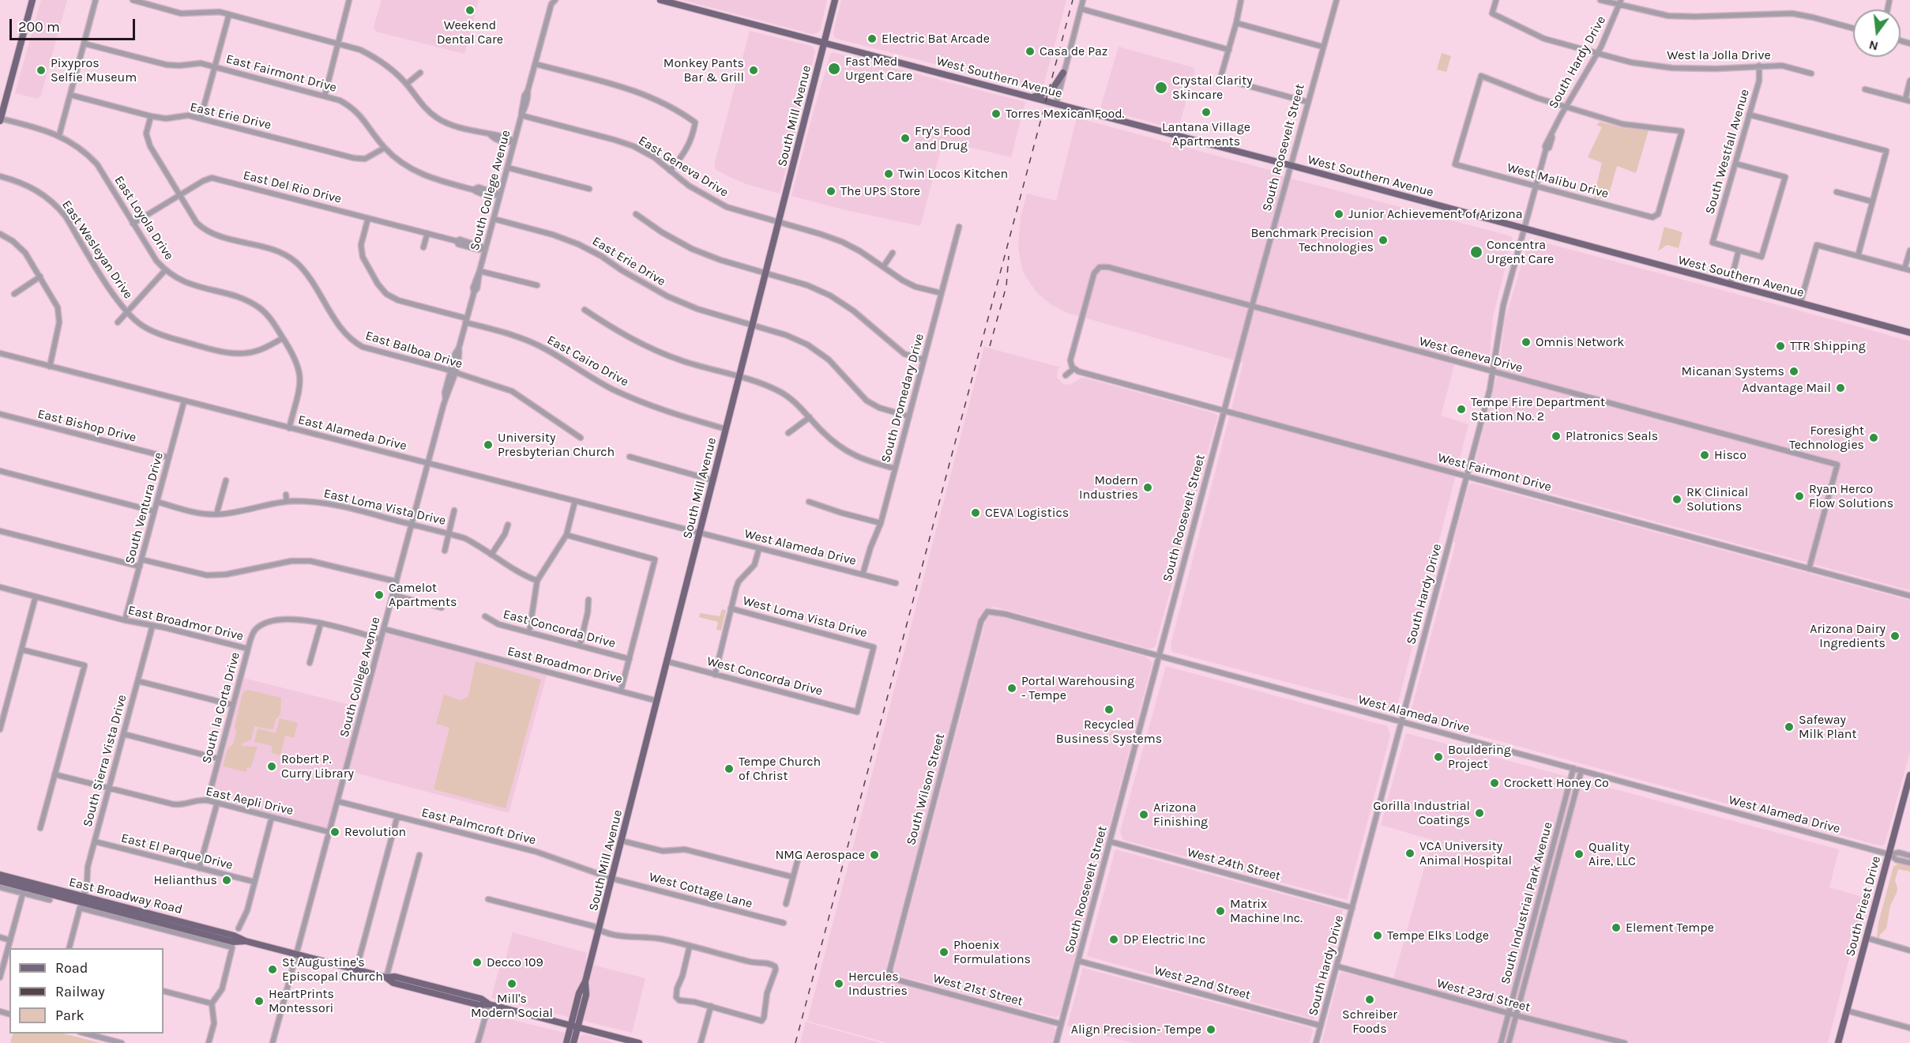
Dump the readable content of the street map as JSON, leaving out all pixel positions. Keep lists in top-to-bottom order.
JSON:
{
  "streets": {
    "main road": [
      "West Southern Avenue",
      "South Mill Avenue",
      "East Broadway Road",
      "South Priest Drive"
    ],
    "street": [
      "West la Jolla Drive",
      "South Hardy Drive",
      "East Fairmont Drive",
      "East Erie Drive",
      "South Roosevelt Street",
      "South Westfall Avenue",
      "East Geneva Drive",
      "West Malibu Drive",
      "East Del Rio Drive",
      "South College Avenue",
      "East Loyola Drive",
      "East Wesleyan Drive",
      "East Balboa Drive",
      "West Geneva Drive",
      "East Cairo Drive",
      "South Dromedary Drive",
      "East Bishop Drive",
      "East Alameda Drive",
      "West Fairmont Drive",
      "East Loma Vista Drive",
      "South Ventura Drive",
      "West Alameda Drive",
      "West Loma Vista Drive",
      "East Broadmor Drive",
      "East Concorda Drive",
      "West Concorda Drive",
      "South la Corta Drive",
      "South Sierra Vista Drive",
      "South Wilson Street",
      "East Aepli Drive",
      "East Palmcroft Drive",
      "East El Parque Drive",
      "West 24th Street",
      "West Cottage Lane",
      "South Industrial Park Avenue",
      "West 22nd Street",
      "West 21st Street",
      "West 23rd Street"
    ]
  },
  "crossings": [
    ["West la Jolla Drive", "South Hardy Drive"],
    ["West la Jolla Drive", "South Westfall Avenue"],
    ["South Hardy Drive", "West Southern Avenue"],
    ["South Hardy Drive", "West Malibu Drive"],
    ["South Hardy Drive", "West Geneva Drive"],
    ["South Hardy Drive", "West Fairmont Drive"],
    ["South Hardy Drive", "West Alameda Drive"],
    ["South Hardy Drive", "West 24th Street"],
    ["South Hardy Drive", "West 22nd Street"],
    ["South Hardy Drive", "West 23rd Street"],
    ["East Fairmont Drive", "East Erie Drive"],
    ["East Fairmont Drive", "South College Avenue"],
    ["West Southern Avenue", "South Mill Avenue"],
    ["West Southern Avenue", "South Roosevelt Street"],
    ["East Erie Drive", "South Mill Avenue"],
    ["East Erie Drive", "South College Avenue"],
    ["East Erie Drive", "East Balboa Drive"],
    ["East Erie Drive", "South Dromedary Drive"],
    ["South Mill Avenue", "East Geneva Drive"],
    ["South Mill Avenue", "East Cairo Drive"],
    ["South Mill Avenue", "East Alameda Drive"],
    ["South Mill Avenue", "West Alameda Drive"],
    ["South Mill Avenue", "East Broadmor Drive"],
    ["South Mill Avenue", "West Concorda Drive"],
    ["South Mill Avenue", "East Palmcroft Drive"],
    ["South Mill Avenue", "West Cottage Lane"],
    ["South Mill Avenue", "East Broadway Road"],
    ["South Roosevelt Street", "West Geneva Drive"],
    ["South Roosevelt Street", "West Fairmont Drive"],
    ["South Roosevelt Street", "West Alameda Drive"],
    ["South Roosevelt Street", "West 24th Street"],
    ["South Roosevelt Street", "West 22nd Street"],
    ["South Roosevelt Street", "West 21st Street"],
    ["East Geneva Drive", "South College Avenue"],
    ["East Del Rio Drive", "South College Avenue"],
    ["East Del Rio Drive", "East Loyola Drive"],
    ["East Del Rio Drive", "East Balboa Drive"],
    ["East Del Rio Drive", "East Cairo Drive"],
    ["South College Avenue", "East Balboa Drive"],
    ["South College Avenue", "East Cairo Drive"],
    ["South College Avenue", "East Alameda Drive"],
    ["South College Avenue", "East Loma Vista Drive"],
    ["South College Avenue", "East Broadmor Drive"],
    ["South College Avenue", "East Aepli Drive"],
    ["South College Avenue", "East Palmcroft Drive"],
    ["South College Avenue", "East Broadway Road"],
    ["East Loyola Drive", "East Wesleyan Drive"],
    ["East Loyola Drive", "East Alameda Drive"],
    ["West Geneva Drive", "West Fairmont Drive"],
    ["South Dromedary Drive", "West Alameda Drive"],
    ["East Bishop Drive", "South Ventura Drive"],
    ["East Alameda Drive", "South Ventura Drive"],
    ["East Alameda Drive", "West Alameda Drive"],
    ["East Loma Vista Drive", "South Ventura Drive"],
    ["South Ventura Drive", "East Broadmor Drive"],
    ["West Alameda Drive", "South Wilson Street"],
    ["West Alameda Drive", "South Industrial Park Avenue"],
    ["West Alameda Drive", "South Priest Drive"],
    ["West Loma Vista Drive", "West Concorda Drive"],
    ["East Broadmor Drive", "South la Corta Drive"],
    ["East Broadmor Drive", "South Sierra Vista Drive"],
    ["South la Corta Drive", "East Aepli Drive"],
    ["South Sierra Vista Drive", "East Aepli Drive"],
    ["South Sierra Vista Drive", "East El Parque Drive"],
    ["South Sierra Vista Drive", "East Broadway Road"],
    ["South Wilson Street", "West 21st Street"],
    ["East Palmcroft Drive", "West Cottage Lane"],
    ["South Industrial Park Avenue", "West 23rd Street"]
  ],
  "places": [
    "Weekend Dental Care",
    "Electric Bat Arcade",
    "Casa de Paz",
    "Fast Med Urgent Care",
    "Pixypros Selfie Museum",
    "Monkey Pants Bar & Grill",
    "Crystal Clarity Skincare",
    "Lantana Village Apartments",
    "Torres Mexican Food.",
    "Fry's Food and Drug",
    "Twin Locos Kitchen",
    "The UPS Store",
    "Junior Achievement of Arizona",
    "Benchmark Precision Technologies",
    "Concentra Urgent Care",
    "Omnis Network",
    "TTR Shipping",
    "Micanan Systems",
    "Advantage Mail",
    "Tempe Fire Department Station No. 2",
    "Platronics Seals",
    "Foresight Technologies",
    "University Presbyterian Church",
    "Hisco",
    "Modern Industries",
    "Ryan Herco Flow Solutions",
    "RK Clinical Solutions",
    "CEVA Logistics",
    "Camelot Apartments",
    "Arizona Dairy Ingredients",
    "Portal Warehousing - Tempe",
    "Recycled Business Systems",
    "Safeway Milk Plant",
    "Bouldering Project",
    "Robert P. Curry Library",
    "Tempe Church of Christ",
    "Crockett Honey Co",
    "Gorilla Industrial Coatings",
    "Arizona Finishing",
    "Revolution",
    "VCA University Animal Hospital",
    "Quality Aire, LLC",
    "NMG Aerospace",
    "Helianthus",
    "Matrix Machine Inc.",
    "Element Tempe",
    "Tempe Elks Lodge",
    "DP Electric Inc",
    "Phoenix Formulations",
    "Decco 109",
    "St Augustine's Episcopal Church",
    "Mill's Modern Social",
    "Hercules Industries",
    "Schreiber Foods",
    "HeartPrints Montessori",
    "Align Precision- Tempe"
  ],
  "legend": ["Road", "Railway", "Park"],
  "scale_bar": "200 m",
  "north": "bottom"
}
